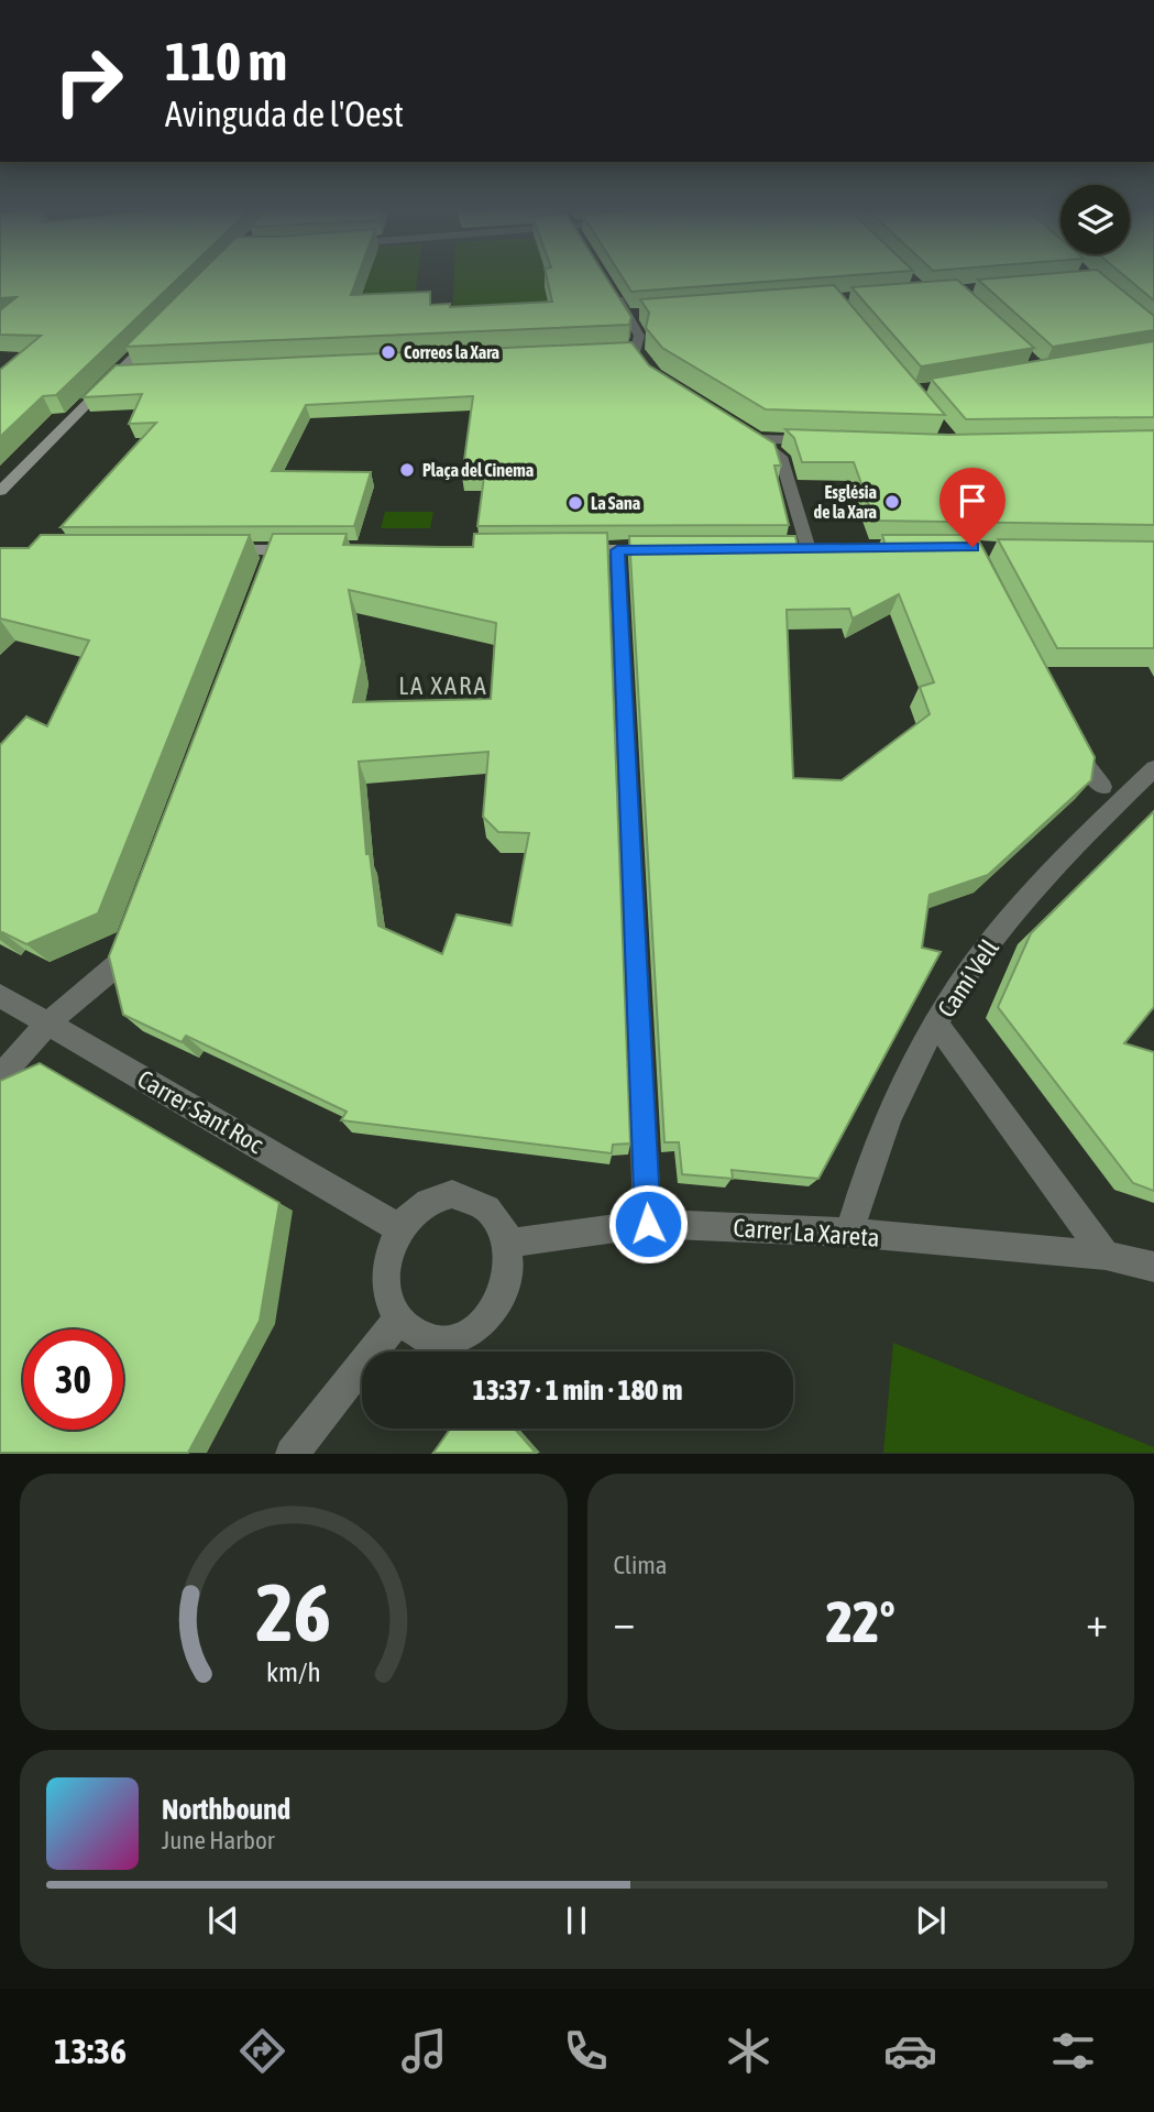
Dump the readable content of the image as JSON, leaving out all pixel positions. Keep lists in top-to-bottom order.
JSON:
{
  "streets": {
    "street": ["Camí Vell", "Carrer Sant Roc", "Carrer La Xareta"]
  },
  "crossings": [
    ["Camí Vell", "Carrer La Xareta"],
    ["Carrer Sant Roc", "Carrer La Xareta"]
  ],
  "districts": ["LA XARA"],
  "places": [
    "Correos la Xara",
    "Plaça del Cinema",
    "Església de la Xara",
    "La Sana"
  ],
  "page": {
    "turn": ["110 m", "Avinguda de l'Oest"],
    "limit": "30",
    "trip": "13:37 · 1 min · 180 m",
    "tile": "Clima",
    "heat": ["−", "22°", "+"],
    "song": ["Northbound", "June Harbor"],
    "tabs": "13:36",
    "gauge": ["26", "km/h"]
  }
}
